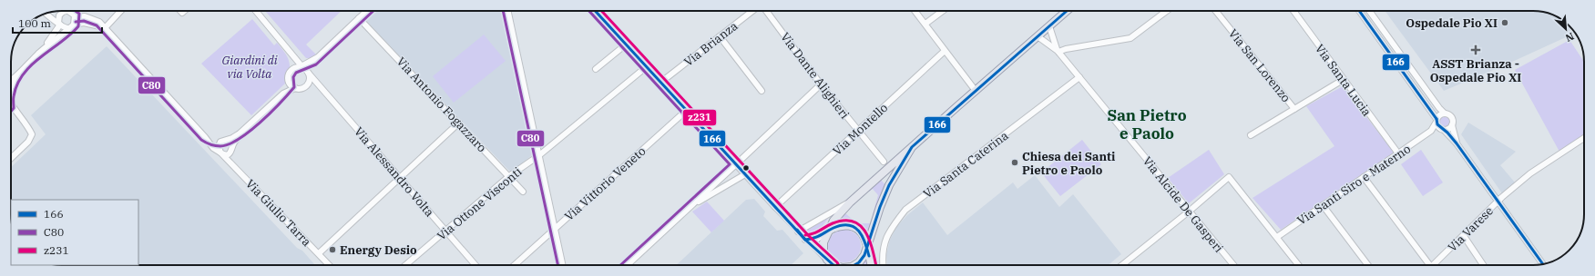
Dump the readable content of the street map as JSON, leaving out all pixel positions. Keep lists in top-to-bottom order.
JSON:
{
  "streets": {
    "street": [
      "Via Brianza",
      "Via San Lorenzo",
      "Via Dante Alighieri",
      "Via Santa Lucia",
      "Via Antonio Fogazzaro",
      "Via Montello",
      "Via Santa Caterina",
      "Via Alessandro Volta",
      "Via Vittorio Veneto",
      "Via Santi Siro e Materno",
      "Via Ottone Visconti",
      "Via Alcide De Gasperi",
      "Via Giulio Tarra",
      "Via Varese"
    ]
  },
  "crossings": [
    ["Via San Lorenzo", "Via Santa Lucia"],
    ["Via Dante Alighieri", "Via Montello"],
    ["Via Santa Lucia", "Via Santi Siro e Materno"],
    ["Via Antonio Fogazzaro", "Via Ottone Visconti"],
    ["Via Santa Caterina", "Via Alcide De Gasperi"],
    ["Via Alessandro Volta", "Via Ottone Visconti"]
  ],
  "districts": ["San Pietro e Paolo"],
  "parks": ["Giardini di via Volta"],
  "places": {
    "other": ["Ospedale Pio XI", "Chiesa dei Santi Pietro e Paolo", "Energy Desio"],
    "health": ["ASST Brianza - Ospedale Pio XI"]
  },
  "lines": ["transit line 166", "transit line C80", "transit line z231"],
  "legend": ["166", "C80", "z231"],
  "scale_bar": "100 m",
  "north": "bottom right"
}
